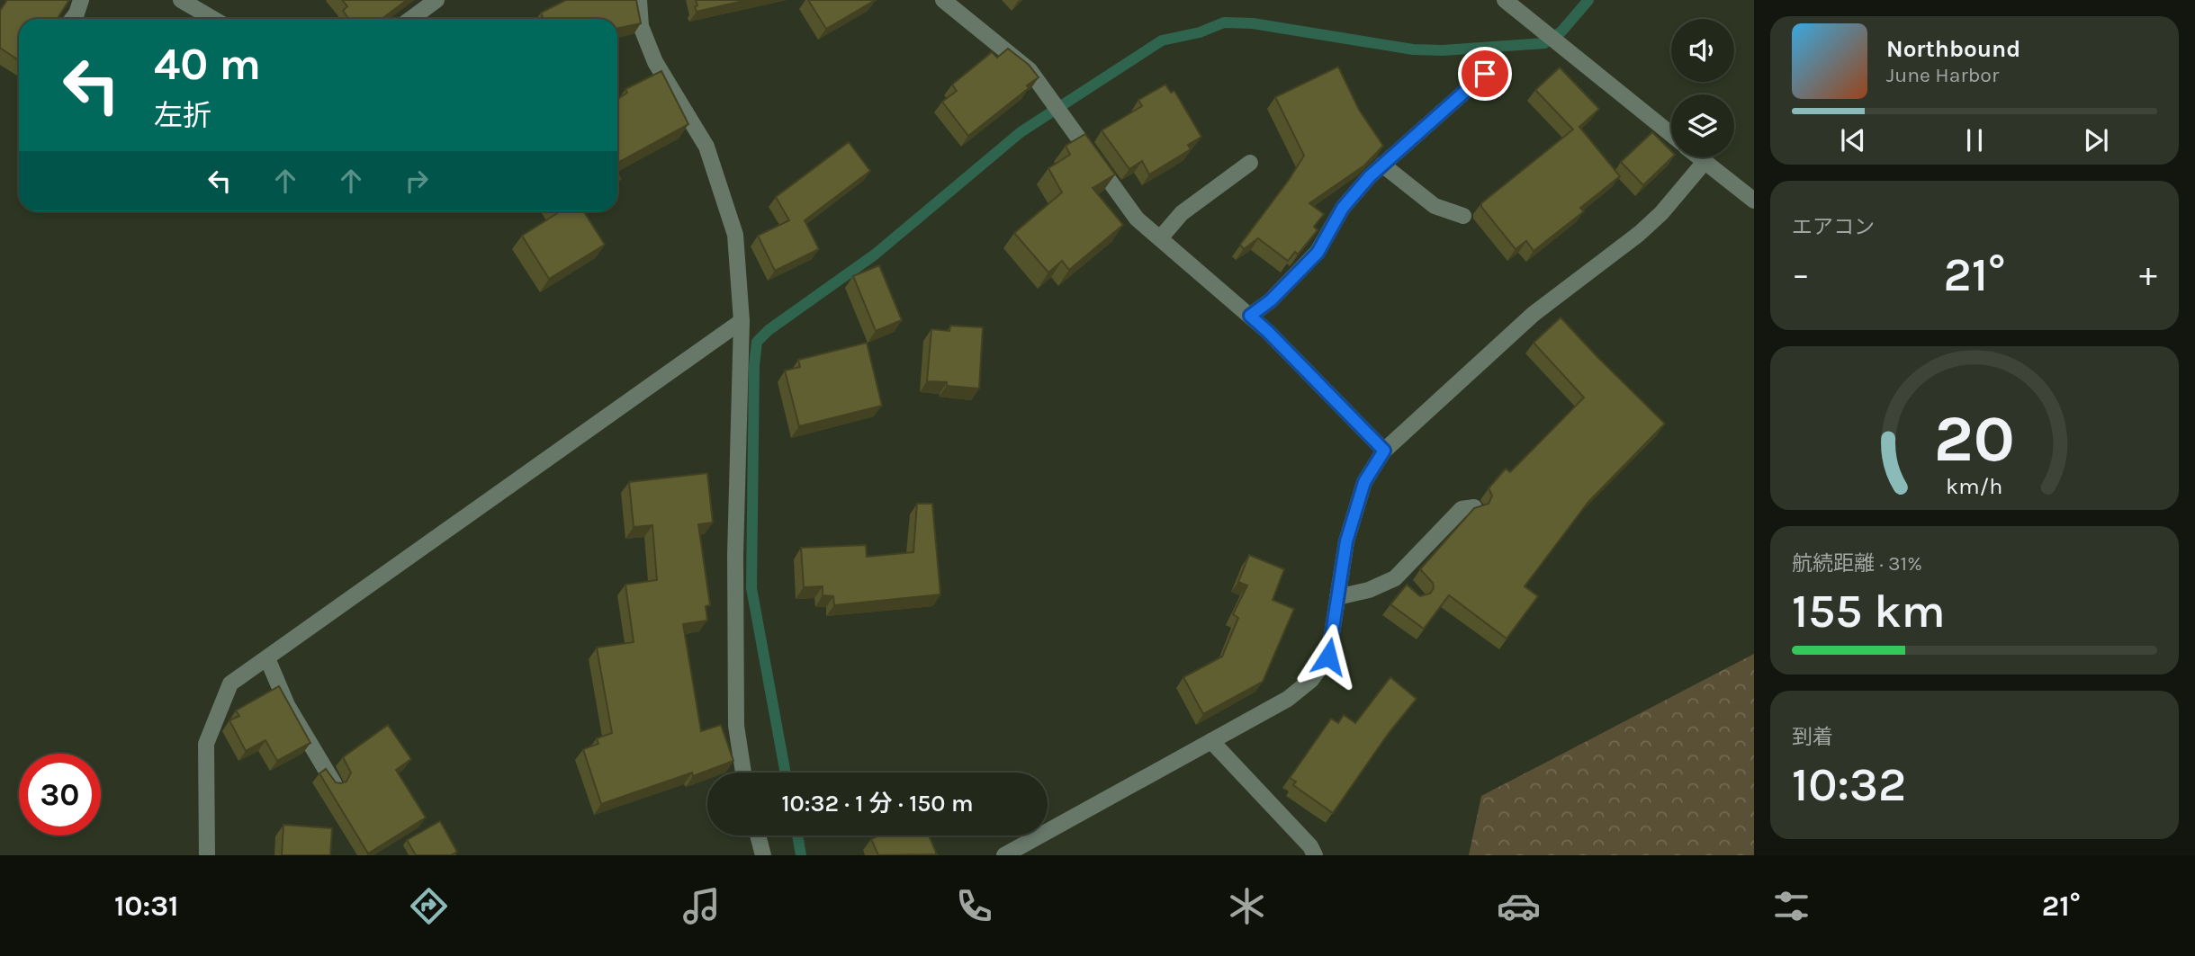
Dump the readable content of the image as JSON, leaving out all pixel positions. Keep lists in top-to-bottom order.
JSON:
{
  "page": {
    "turn": ["40 m", "左折"],
    "song": ["Northbound", "June Harbor"],
    "tile": [
      "エアコン",
      ["航続距離 · 31%", "155 km"],
      ["到着", "10:32"]
    ],
    "heat": ["−", "21°", "+"],
    "limit": "30",
    "trip": "10:32 · 1 分 · 150 m",
    "tabs": ["10:31", "21°"],
    "gauge": ["20", "km/h"]
  }
}
